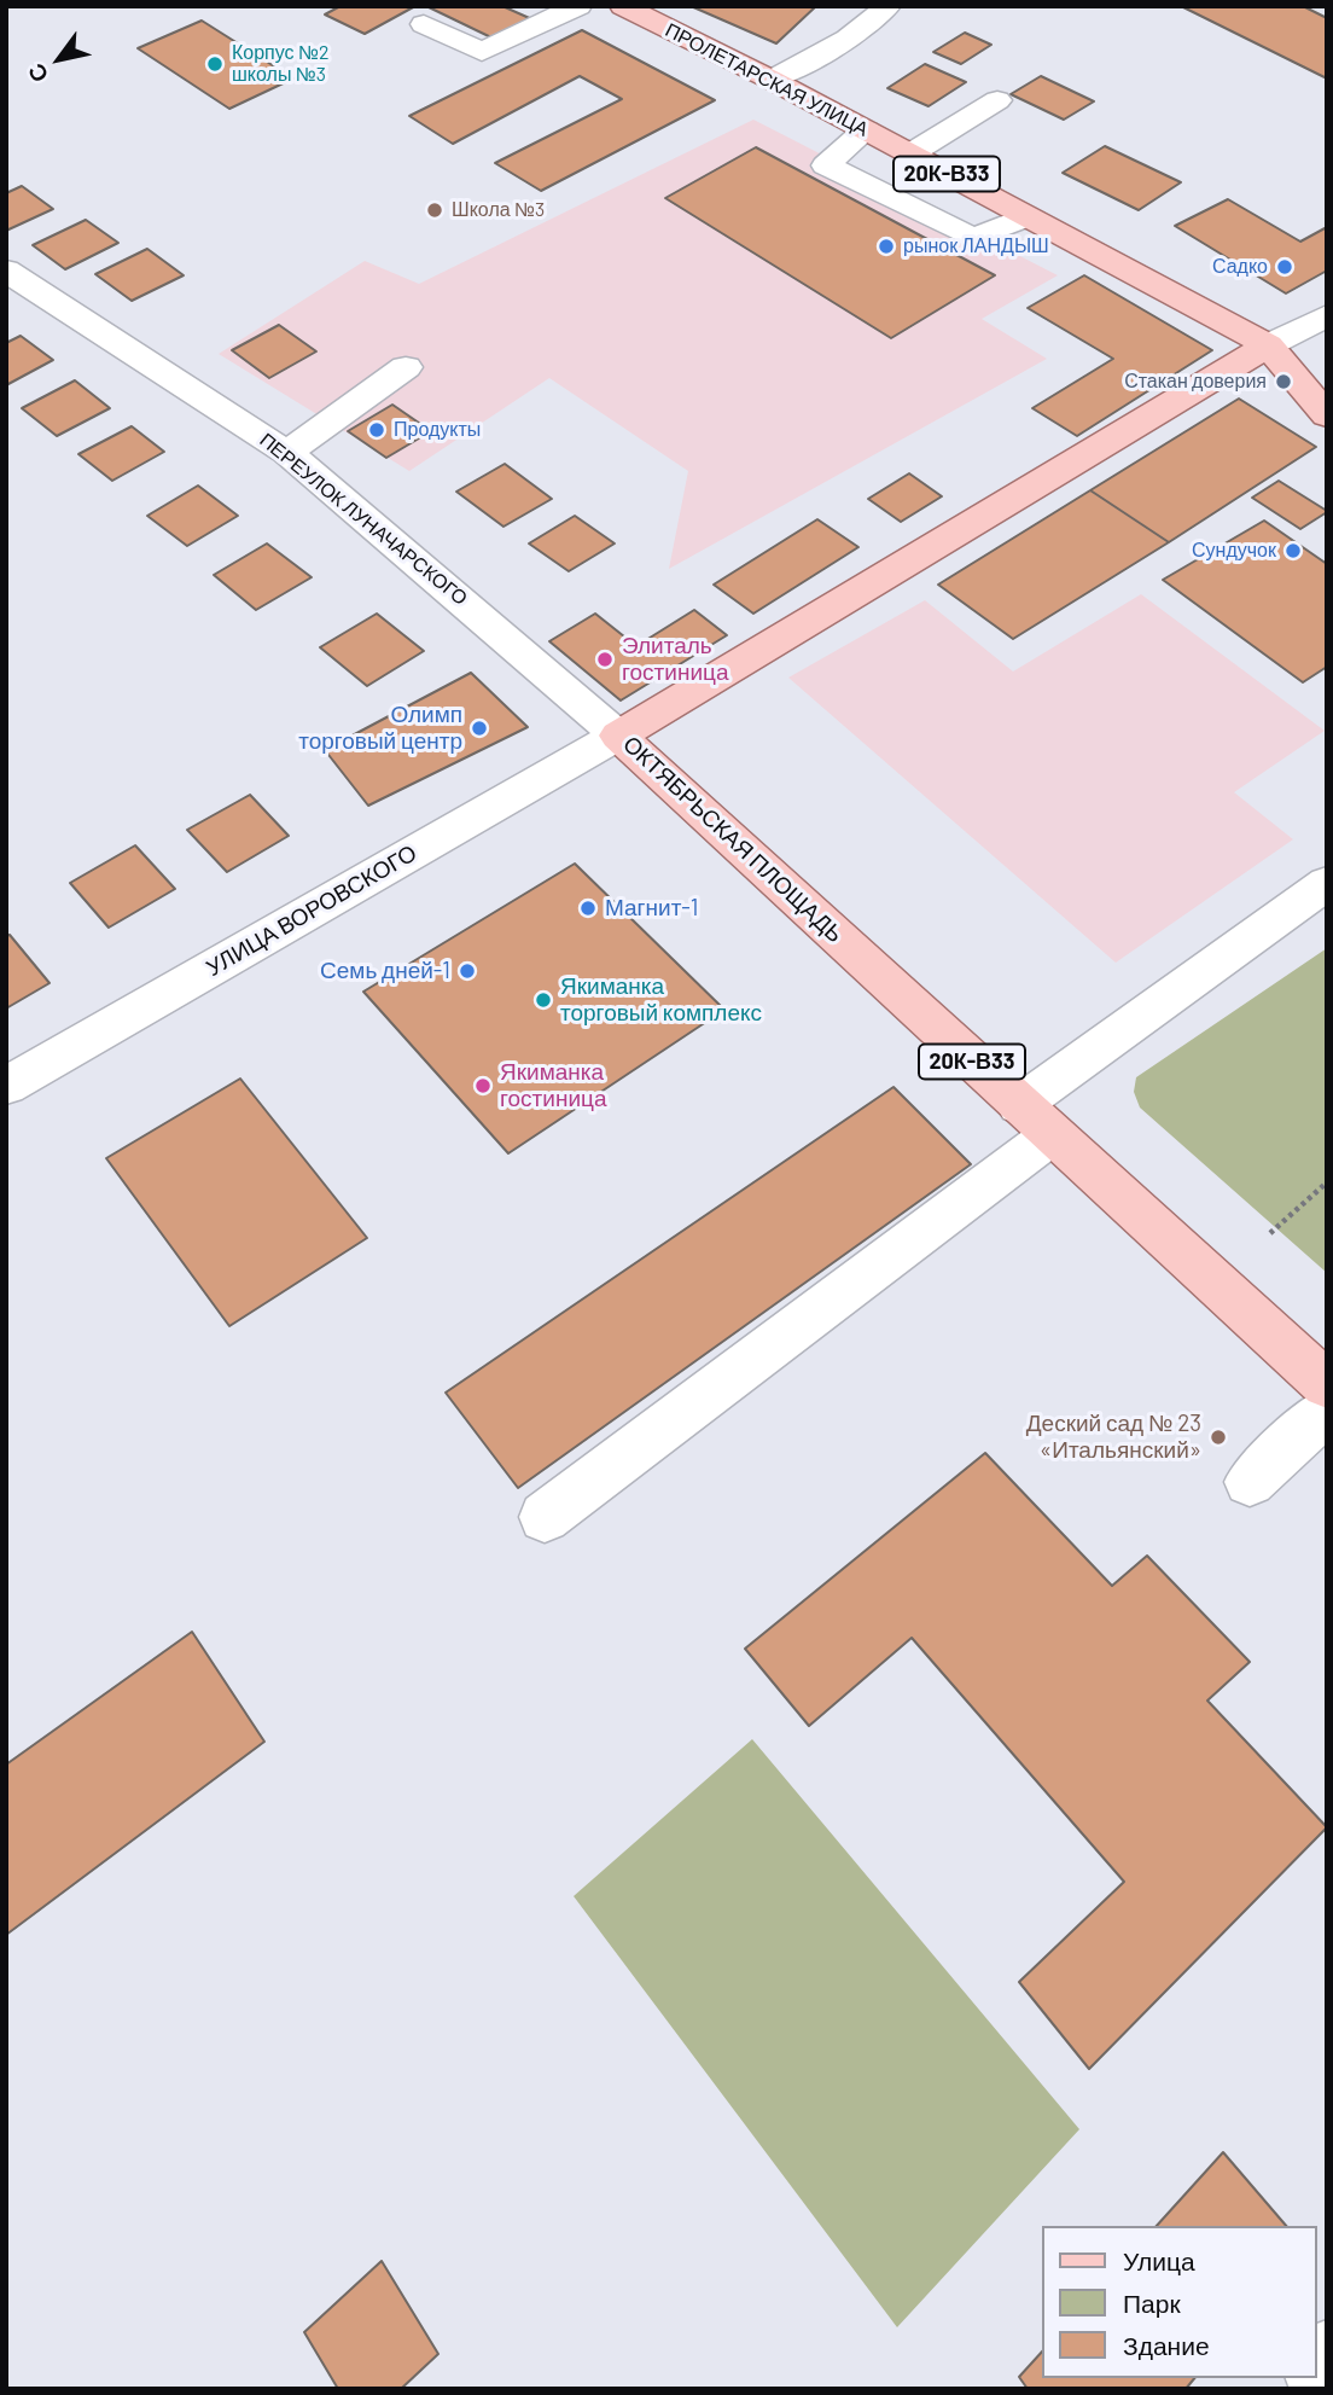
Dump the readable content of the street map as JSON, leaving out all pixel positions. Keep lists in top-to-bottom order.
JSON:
{
  "streets": {
    "main road": ["ПРОЛЕТАРСКАЯ УЛИЦА", "20К-В33", "ОКТЯБРЬСКАЯ ПЛОЩАДЬ"],
    "street": ["ПЕРЕУЛОК ЛУНАЧАРСКОГО", "УЛИЦА ВОРОВСКОГО"]
  },
  "crossings": [
    ["ПРОЛЕТАРСКАЯ УЛИЦА", "20К-В33"],
    ["ПРОЛЕТАРСКАЯ УЛИЦА", "ОКТЯБРЬСКАЯ ПЛОЩАДЬ"],
    ["20К-В33", "ОКТЯБРЬСКАЯ ПЛОЩАДЬ"],
    ["ПЕРЕУЛОК ЛУНАЧАРСКОГО", "ОКТЯБРЬСКАЯ ПЛОЩАДЬ"],
    ["ПЕРЕУЛОК ЛУНАЧАРСКОГО", "УЛИЦА ВОРОВСКОГО"],
    ["ОКТЯБРЬСКАЯ ПЛОЩАДЬ", "УЛИЦА ВОРОВСКОГО"]
  ],
  "places": [
    "Корпус №2 школы №3",
    "Школа №3",
    "рынок ЛАНДЫШ",
    "Садко",
    "Стакан доверия",
    "Продукты",
    "Сундучок",
    "Элиталь гостиница",
    "Олимп торговый центр",
    "Магнит-1",
    "Семь дней-1",
    "Якиманка торговый комплекс",
    "Якиманка гостиница",
    "Деский сад № 23 «Итальянский»"
  ],
  "legend": ["Улица", "Парк", "Здание"],
  "north": "bottom left"
}
